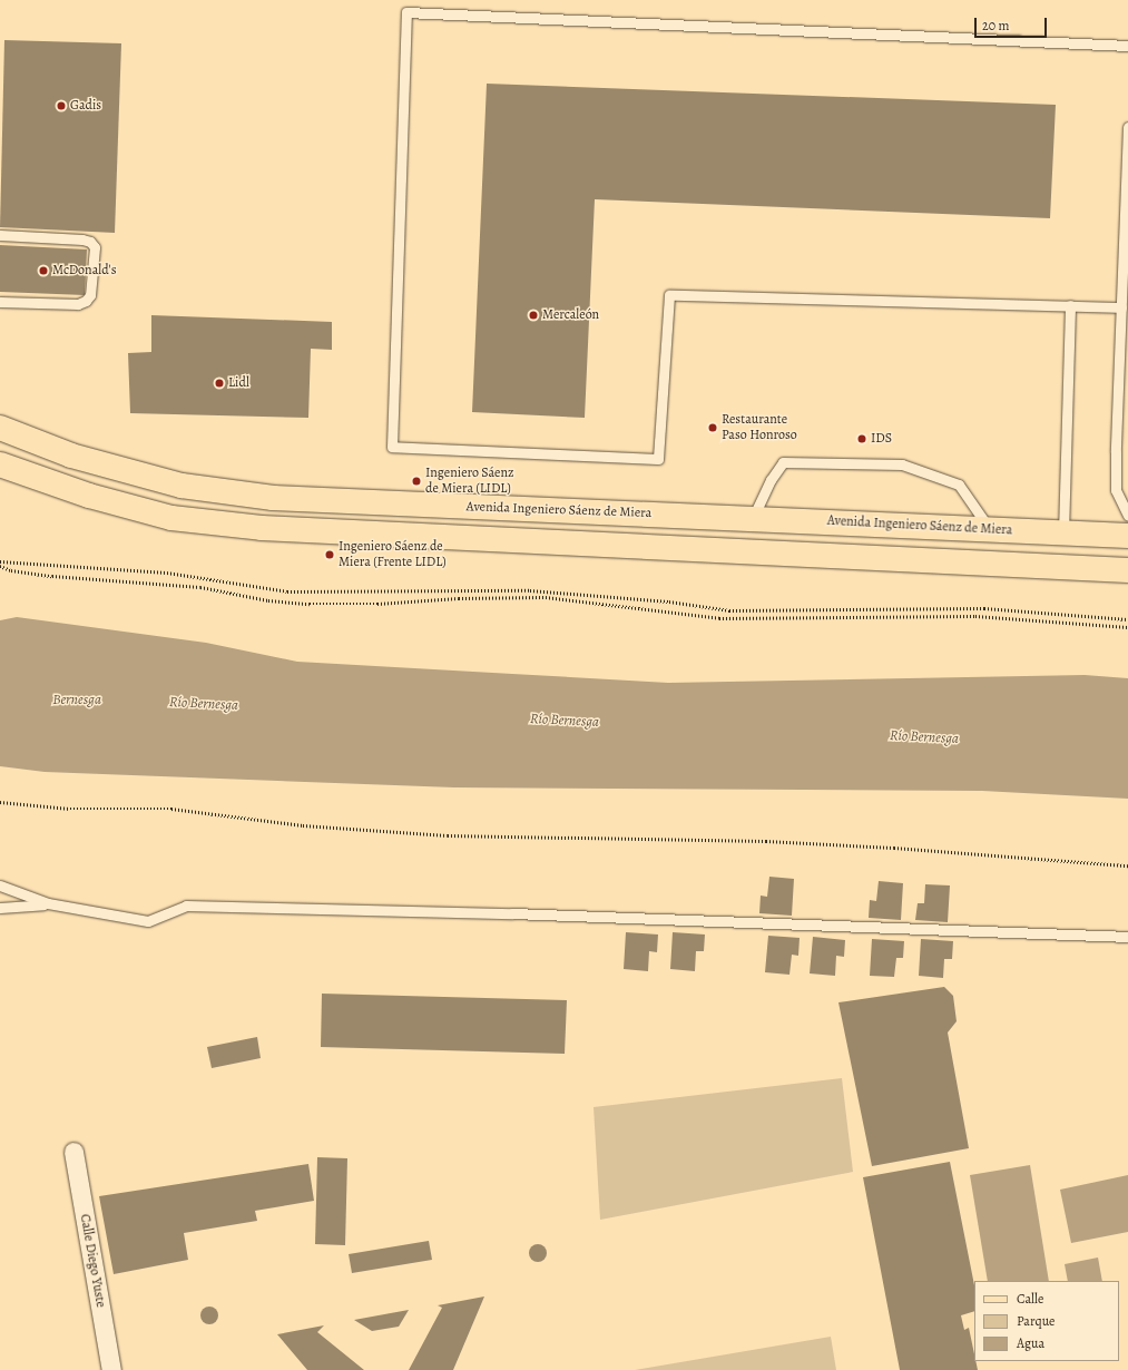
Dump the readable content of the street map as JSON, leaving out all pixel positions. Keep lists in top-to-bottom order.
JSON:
{
  "streets": {
    "main road": ["Avenida Ingeniero Sáenz de Miera"],
    "street": ["Calle Diego Yuste"]
  },
  "water": ["Bernesga", "Río Bernesga"],
  "places": [
    "Gadis",
    "McDonald's",
    "Mercaleón",
    "Lidl",
    "Restaurante Paso Honroso",
    "IDS",
    "Ingeniero Sáenz de Miera (LIDL)",
    "Ingeniero Sáenz de Miera (Frente LIDL)"
  ],
  "legend": ["Calle", "Parque", "Agua"],
  "scale_bar": "20 m"
}
